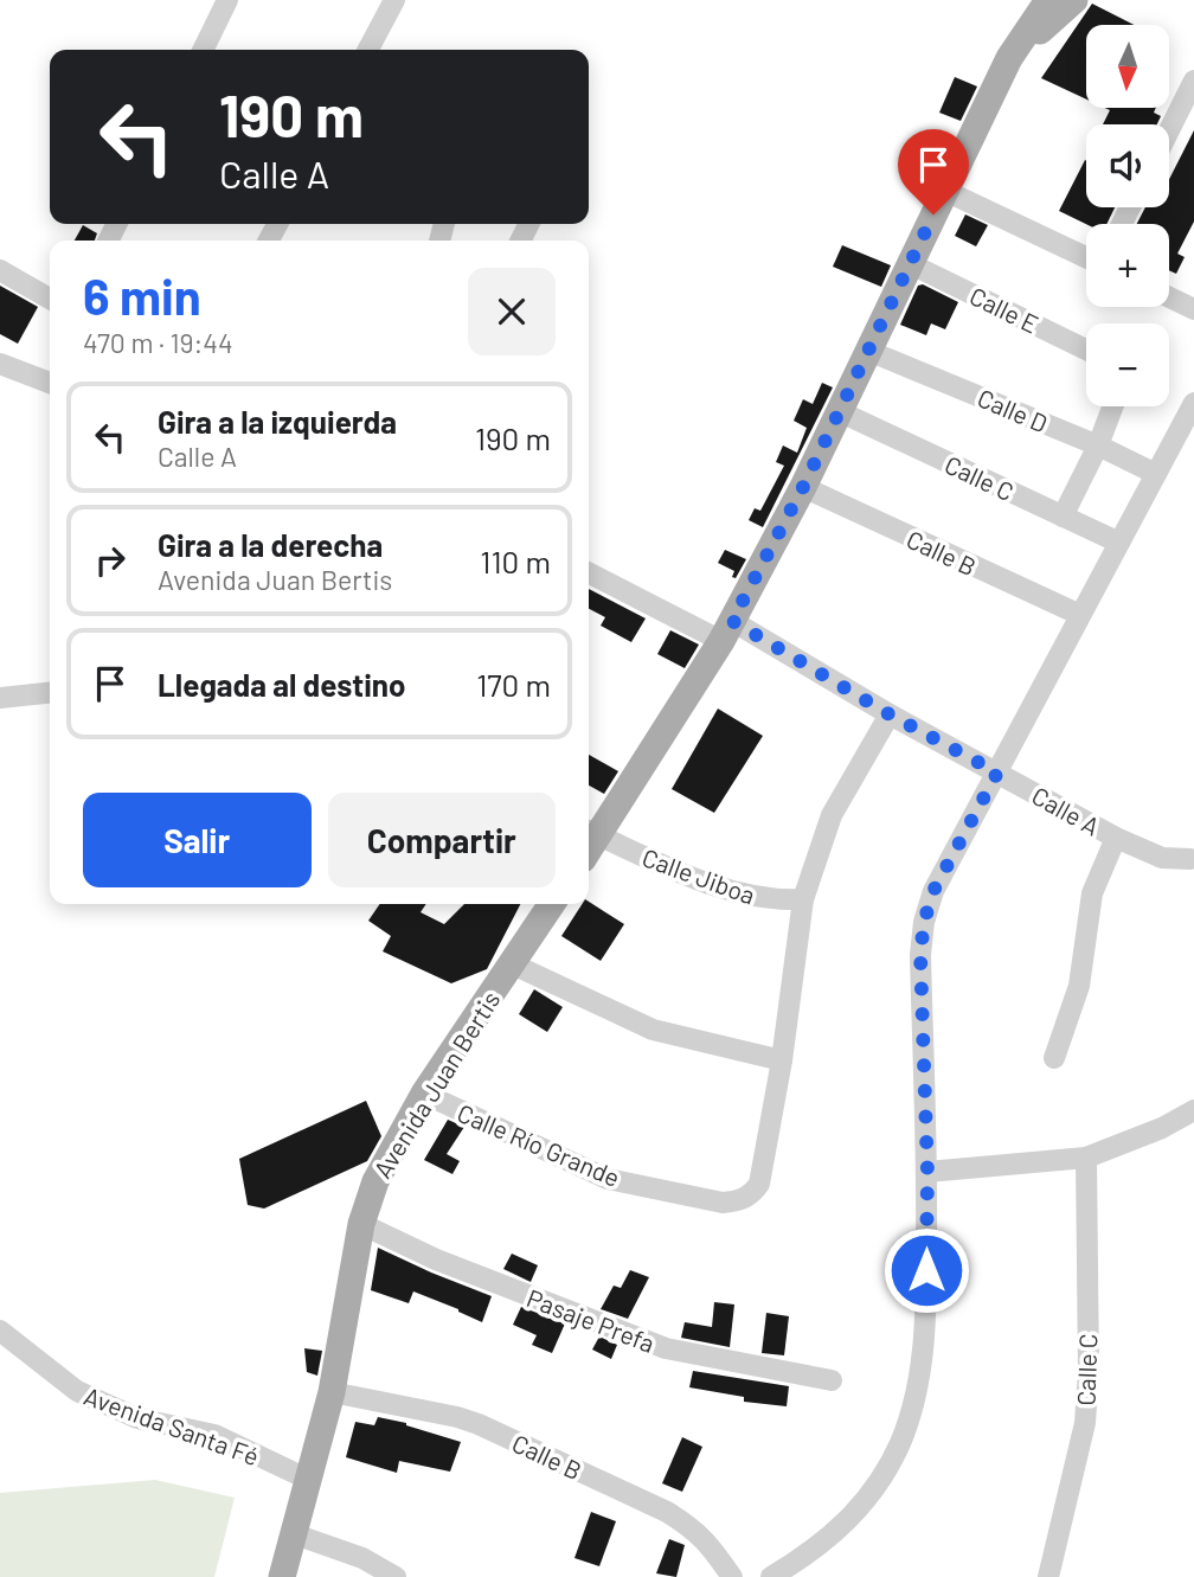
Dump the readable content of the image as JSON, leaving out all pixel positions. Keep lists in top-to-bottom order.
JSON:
{
  "streets": {
    "main road": ["Avenida Juan Bertis"],
    "street": [
      "Calle E",
      "Calle D",
      "Calle C",
      "Calle B",
      "Calle A",
      "Calle Jiboa",
      "Calle Río Grande",
      "Pasaje Prefa",
      "Avenida Santa Fé"
    ]
  },
  "crossings": [
    ["Calle B", "Avenida Juan Bertis"],
    ["Avenida Juan Bertis", "Calle Río Grande"],
    ["Avenida Juan Bertis", "Pasaje Prefa"],
    ["Avenida Juan Bertis", "Avenida Santa Fé"]
  ],
  "north": "bottom",
  "page": {
    "map_buttons": ["+", "−"],
    "turn": ["190 m", "Calle A"],
    "heading": ["6 min", "470 m · 19:44"],
    "list": [
      {
        "name": "Gira a la izquierda",
        "note": "Calle A",
        "value": "190 m"
      },
      {
        "name": "Gira a la derecha",
        "note": "Avenida Juan Bertis",
        "value": "110 m"
      },
      {
        "name": "Llegada al destino",
        "value": "170 m"
      }
    ],
    "buttons": ["Salir", "Compartir"]
  }
}
